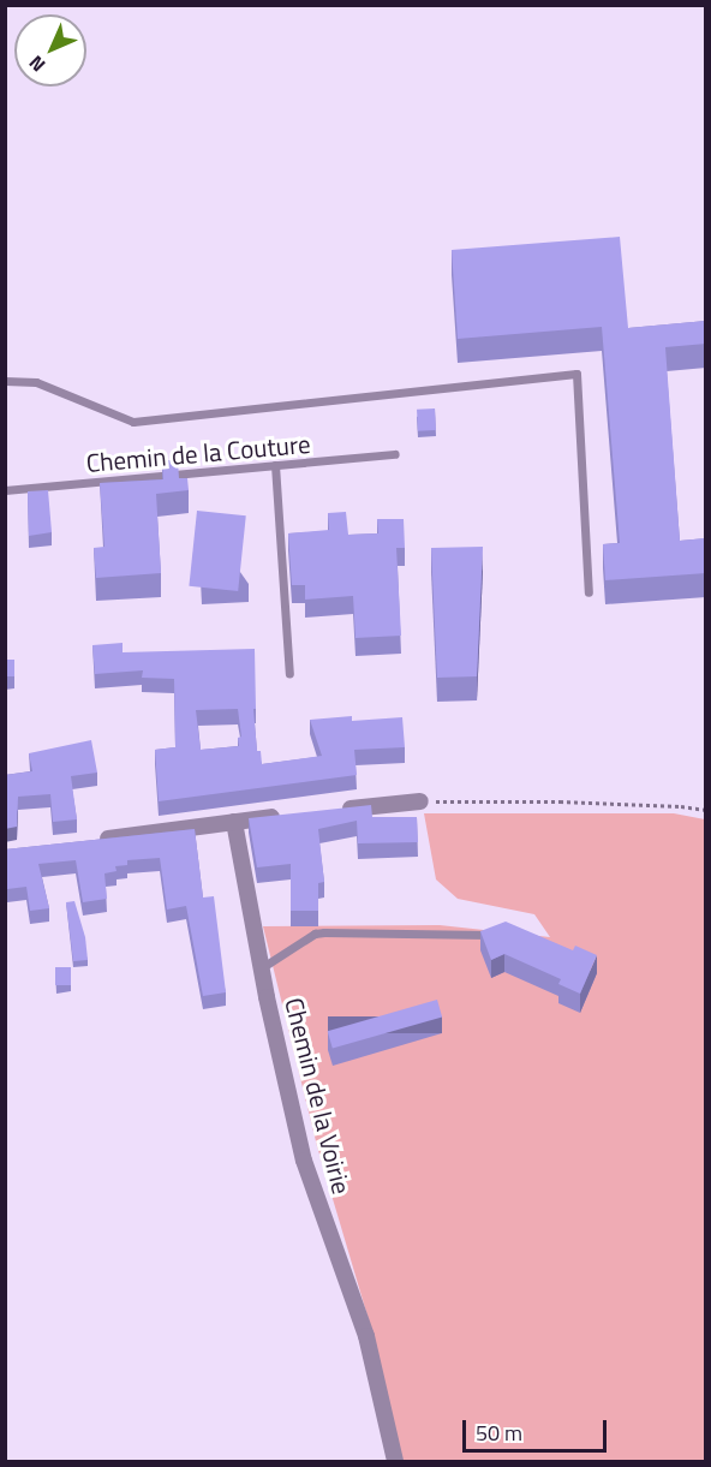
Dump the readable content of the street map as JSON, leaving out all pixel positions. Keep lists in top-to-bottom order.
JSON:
{
  "streets": {
    "street": ["Chemin de la Voirie"],
    "lane": ["Chemin de la Couture"]
  },
  "scale_bar": "50 m",
  "north": "bottom left"
}
